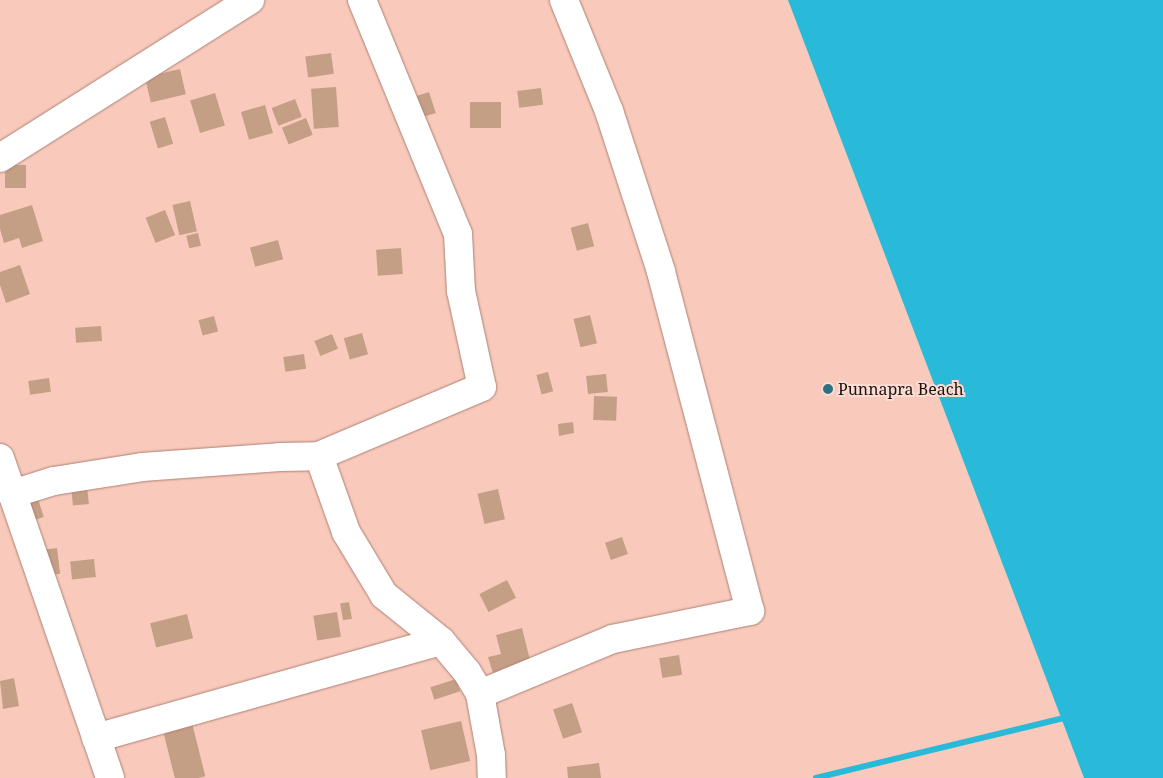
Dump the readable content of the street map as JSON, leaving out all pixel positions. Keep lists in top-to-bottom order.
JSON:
{
  "places": ["Punnapra Beach"]
}
